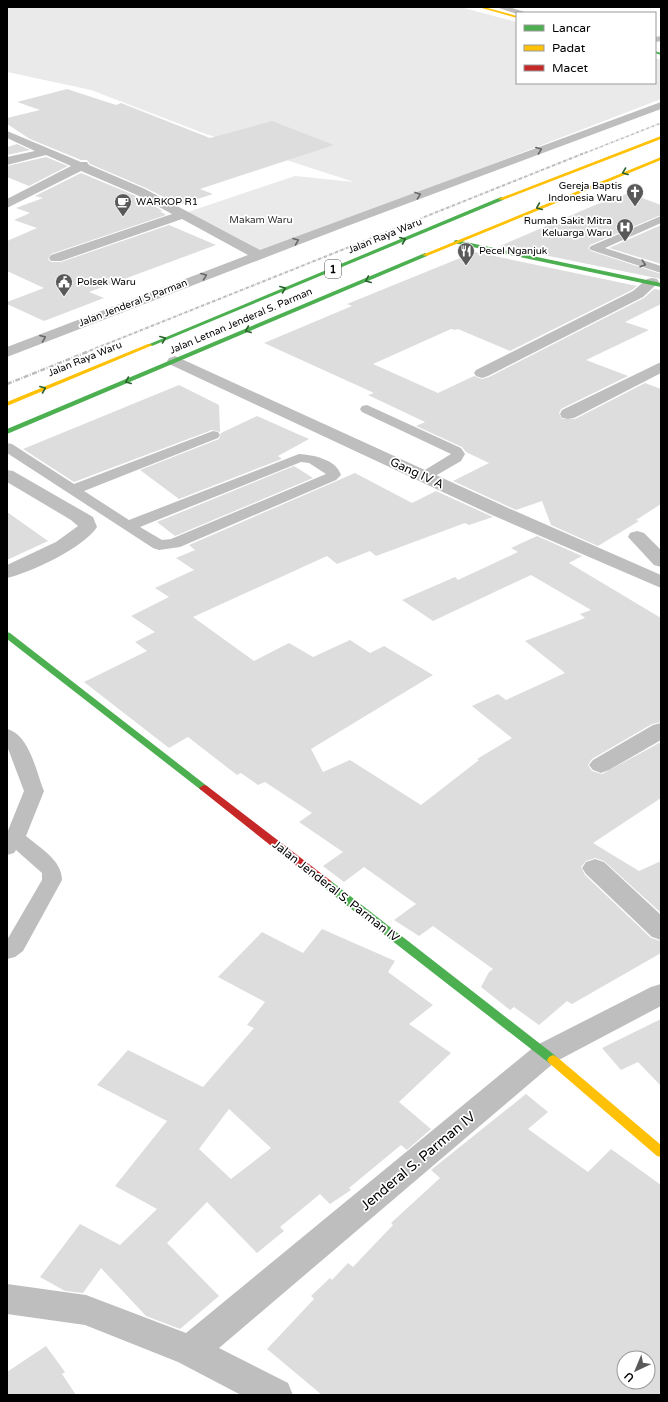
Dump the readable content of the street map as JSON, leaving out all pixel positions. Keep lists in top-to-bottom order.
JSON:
{
  "streets": {
    "main road": [
      "Jalan Raya Waru",
      "1",
      "Jalan Letnan Jenderal S. Parman",
      "Jalan Jenderal S. Parman IV"
    ],
    "street": ["Jalan Jenderal S Parman", "Gang IV A", "Jenderal S. Parman IV"]
  },
  "crossings": [
    ["Jalan Letnan Jenderal S. Parman", "Gang IV A"],
    ["Jalan Jenderal S. Parman IV", "Jenderal S. Parman IV"]
  ],
  "one_way": ["Jalan Raya Waru", "Jalan Letnan Jenderal S. Parman"],
  "parks": ["Makam Waru"],
  "places": {
    "church": ["Gereja Baptis Indonesia Waru"],
    "cafe": ["WARKOP R1"],
    "hospital": ["Rumah Sakit Mitra Keluarga Waru"],
    "restaurant": ["Pecel Nganjuk"],
    "public building": ["Polsek Waru"]
  },
  "legend": ["Lancar", "Padat", "Macet"],
  "north": "bottom left"
}
